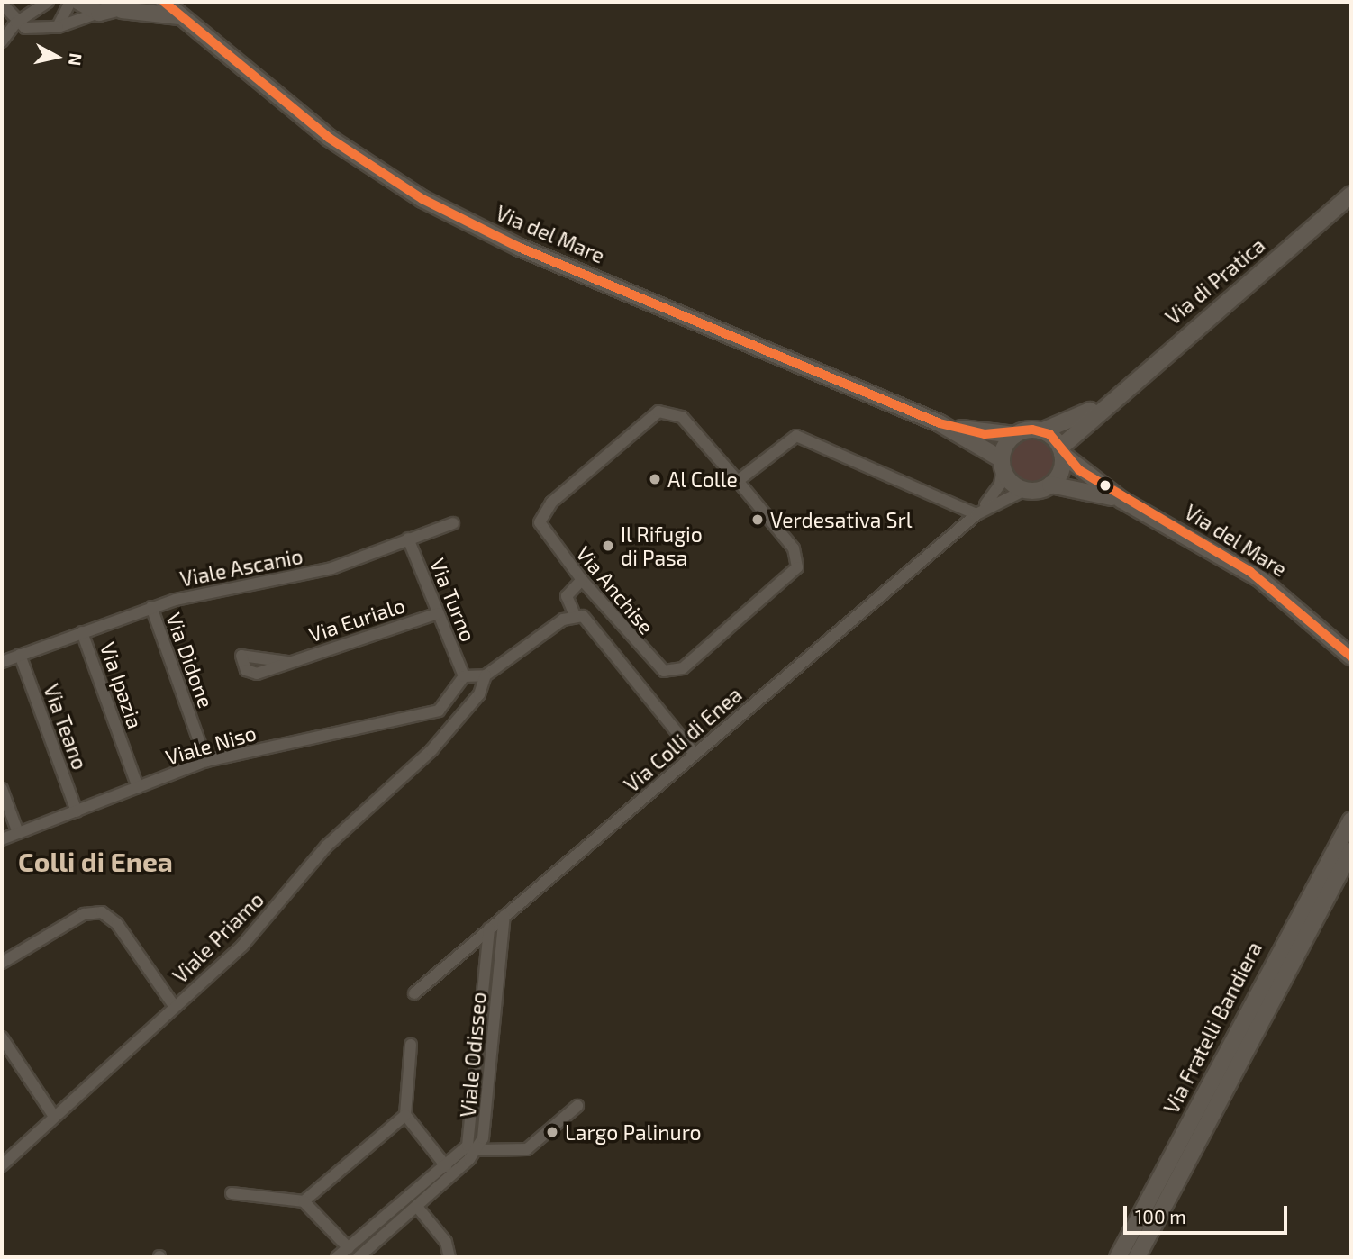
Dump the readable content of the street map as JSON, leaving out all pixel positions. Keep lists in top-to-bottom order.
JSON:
{
  "streets": {
    "main road": ["Via del Mare", "Via di Pratica", "Via Fratelli Bandiera"],
    "street": [
      "Viale Ascanio",
      "Via Anchise",
      "Via Turno",
      "Via Eurialo",
      "Via Didone",
      "Via Ipazia",
      "Via Teano",
      "Via Colli di Enea",
      "Viale Niso",
      "Viale Priamo",
      "Viale Odisseo"
    ]
  },
  "crossings": [
    ["Via del Mare", "Via di Pratica"],
    ["Via del Mare", "Via Colli di Enea"],
    ["Via di Pratica", "Via Colli di Enea"],
    ["Viale Ascanio", "Via Turno"],
    ["Viale Ascanio", "Via Didone"],
    ["Viale Ascanio", "Via Ipazia"],
    ["Viale Ascanio", "Via Teano"],
    ["Via Turno", "Via Eurialo"],
    ["Via Didone", "Viale Niso"],
    ["Via Ipazia", "Viale Niso"],
    ["Via Teano", "Viale Niso"],
    ["Via Colli di Enea", "Viale Odisseo"]
  ],
  "districts": ["Colli di Enea"],
  "places": [
    "Al Colle",
    "Verdesativa Srl",
    "Il Rifugio di Pasa",
    "Largo Palinuro"
  ],
  "scale_bar": "100 m",
  "north": "right"
}
